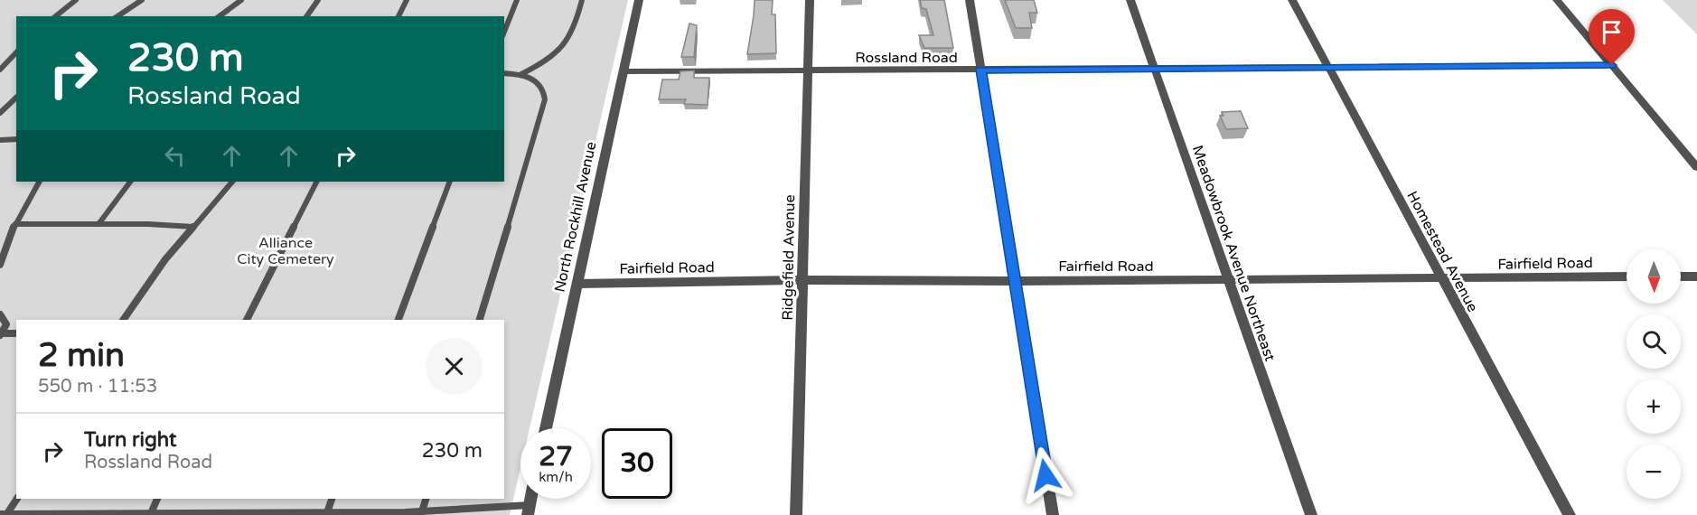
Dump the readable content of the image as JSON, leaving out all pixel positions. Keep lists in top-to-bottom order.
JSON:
{
  "streets": {
    "street": [
      "Rossland Road",
      "North Rockhill Avenue",
      "Homestead Avenue",
      "Meadowbrook Avenue Northeast",
      "Ridgefield Avenue",
      "Fairfield Road"
    ]
  },
  "crossings": [
    ["Rossland Road", "North Rockhill Avenue"],
    ["Rossland Road", "Homestead Avenue"],
    ["Rossland Road", "Meadowbrook Avenue Northeast"],
    ["Rossland Road", "Ridgefield Avenue"],
    ["North Rockhill Avenue", "Fairfield Road"],
    ["Homestead Avenue", "Fairfield Road"],
    ["Meadowbrook Avenue Northeast", "Fairfield Road"],
    ["Ridgefield Avenue", "Fairfield Road"]
  ],
  "parks": ["Alliance City Cemetery"],
  "north": "bottom",
  "page": {
    "turn": ["230 m", "Rossland Road"],
    "map_buttons": ["+", "−"],
    "heading": ["2 min", "550 m · 11:53"],
    "list": [
      {
        "name": "Turn right",
        "note": "Rossland Road",
        "value": "230 m"
      }
    ],
    "speed": "27 km/h",
    "limit": "30"
  }
}
